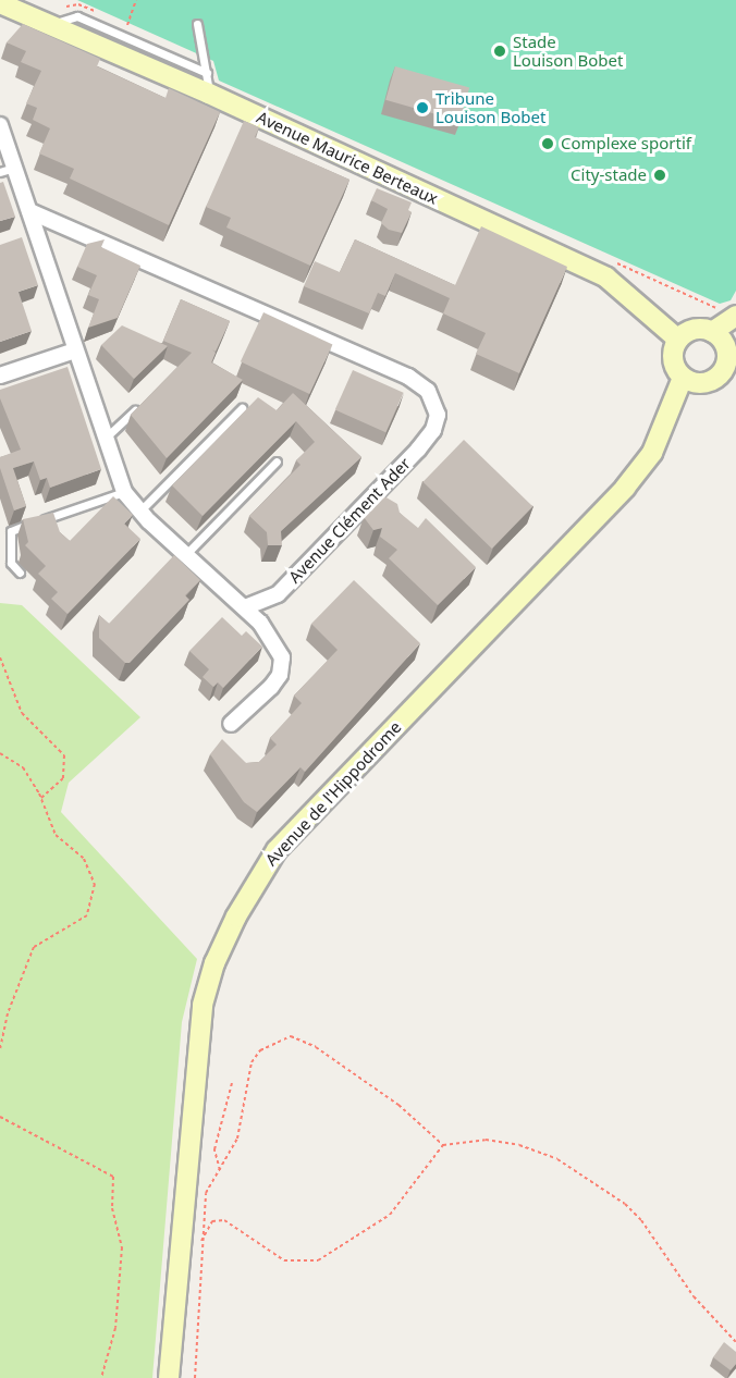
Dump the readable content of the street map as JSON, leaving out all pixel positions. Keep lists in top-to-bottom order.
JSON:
{
  "streets": {
    "main road": ["Avenue Maurice Berteaux", "Avenue de l'Hippodrome"],
    "street": ["Avenue Clément Ader"]
  },
  "crossings": [
    ["Avenue Maurice Berteaux", "Avenue de l'Hippodrome"]
  ],
  "places": [
    "Stade Louison Bobet",
    "Tribune Louison Bobet",
    "Complexe sportif",
    "City-stade"
  ]
}
